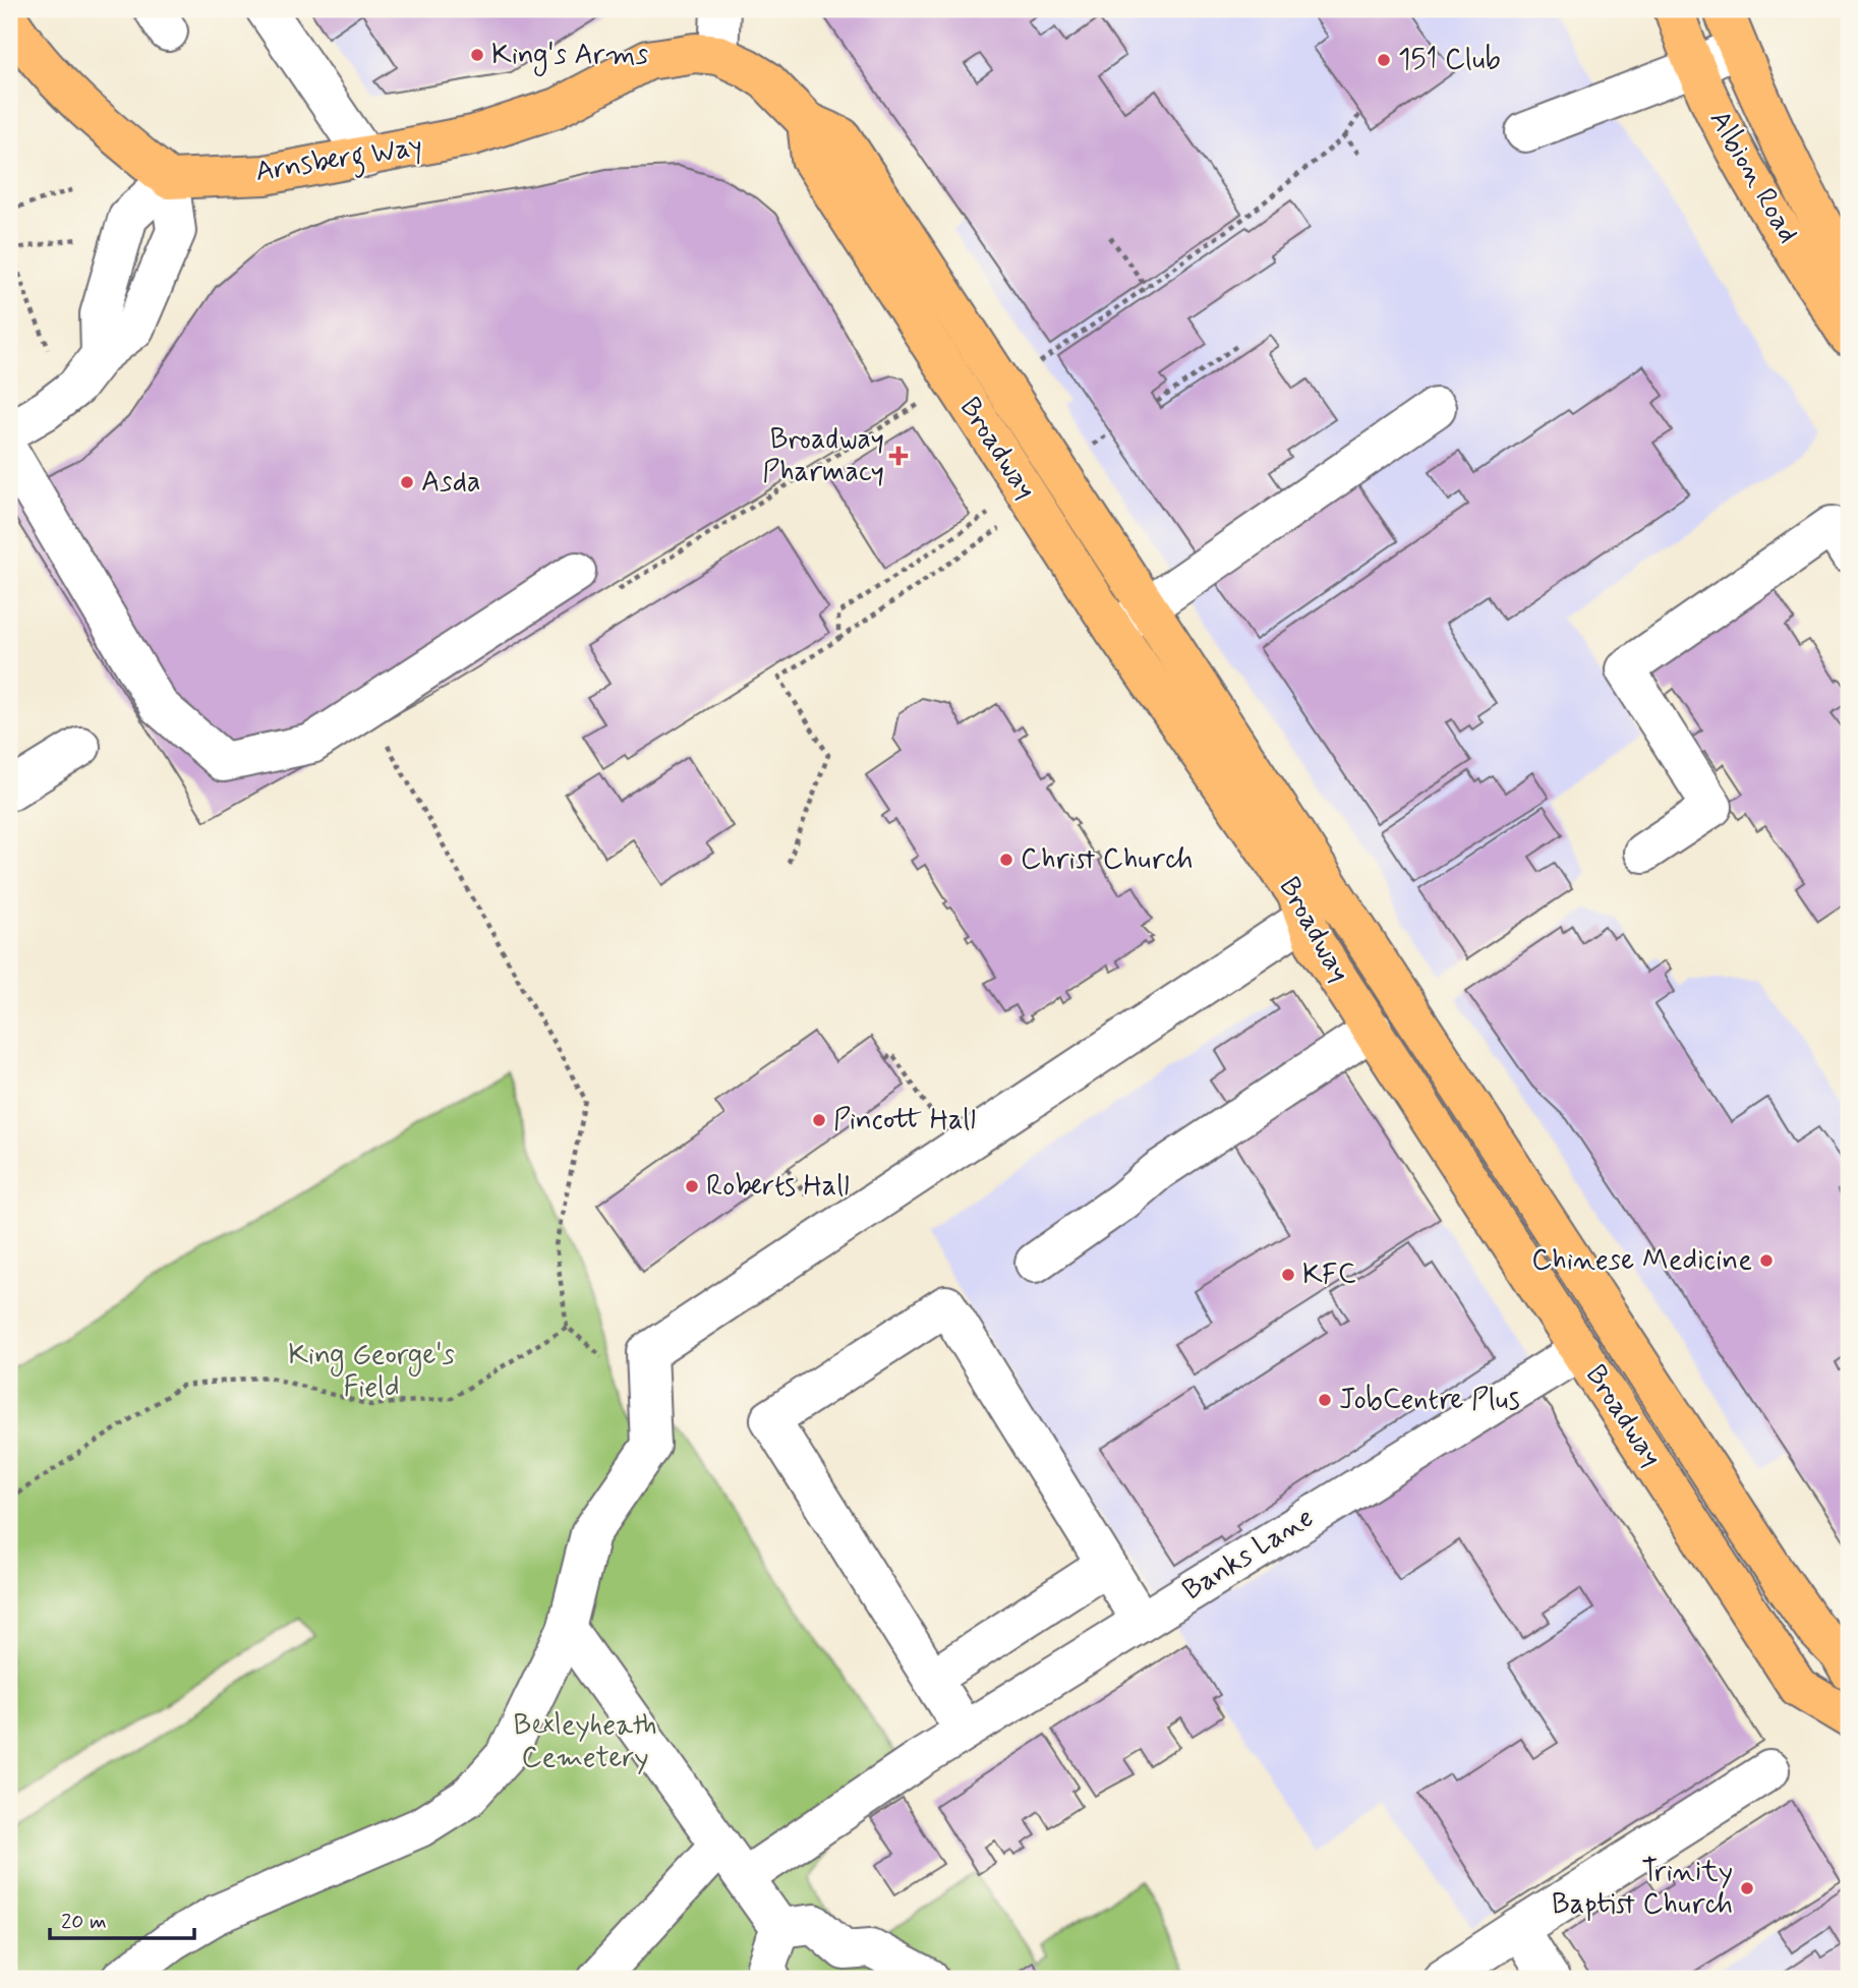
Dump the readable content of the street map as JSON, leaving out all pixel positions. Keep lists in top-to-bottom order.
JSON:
{
  "streets": {
    "main road": ["Arnsberg Way", "Albion Road", "Broadway"],
    "street": ["Banks Lane"]
  },
  "crossings": [
    ["Arnsberg Way", "Broadway"],
    ["Broadway", "Banks Lane"]
  ],
  "parks": ["King George's Field", "Bexleyheath Cemetery"],
  "places": {
    "other": [
      "King's Arms",
      "151 Club",
      "Asda",
      "Christ Church",
      "Pincott Hall",
      "Roberts Hall",
      "Chinese Medicine",
      "KFC",
      "JobCentre Plus",
      "Trinity Baptist Church"
    ],
    "health": ["Broadway Pharmacy"]
  },
  "scale_bar": "20 m"
}
